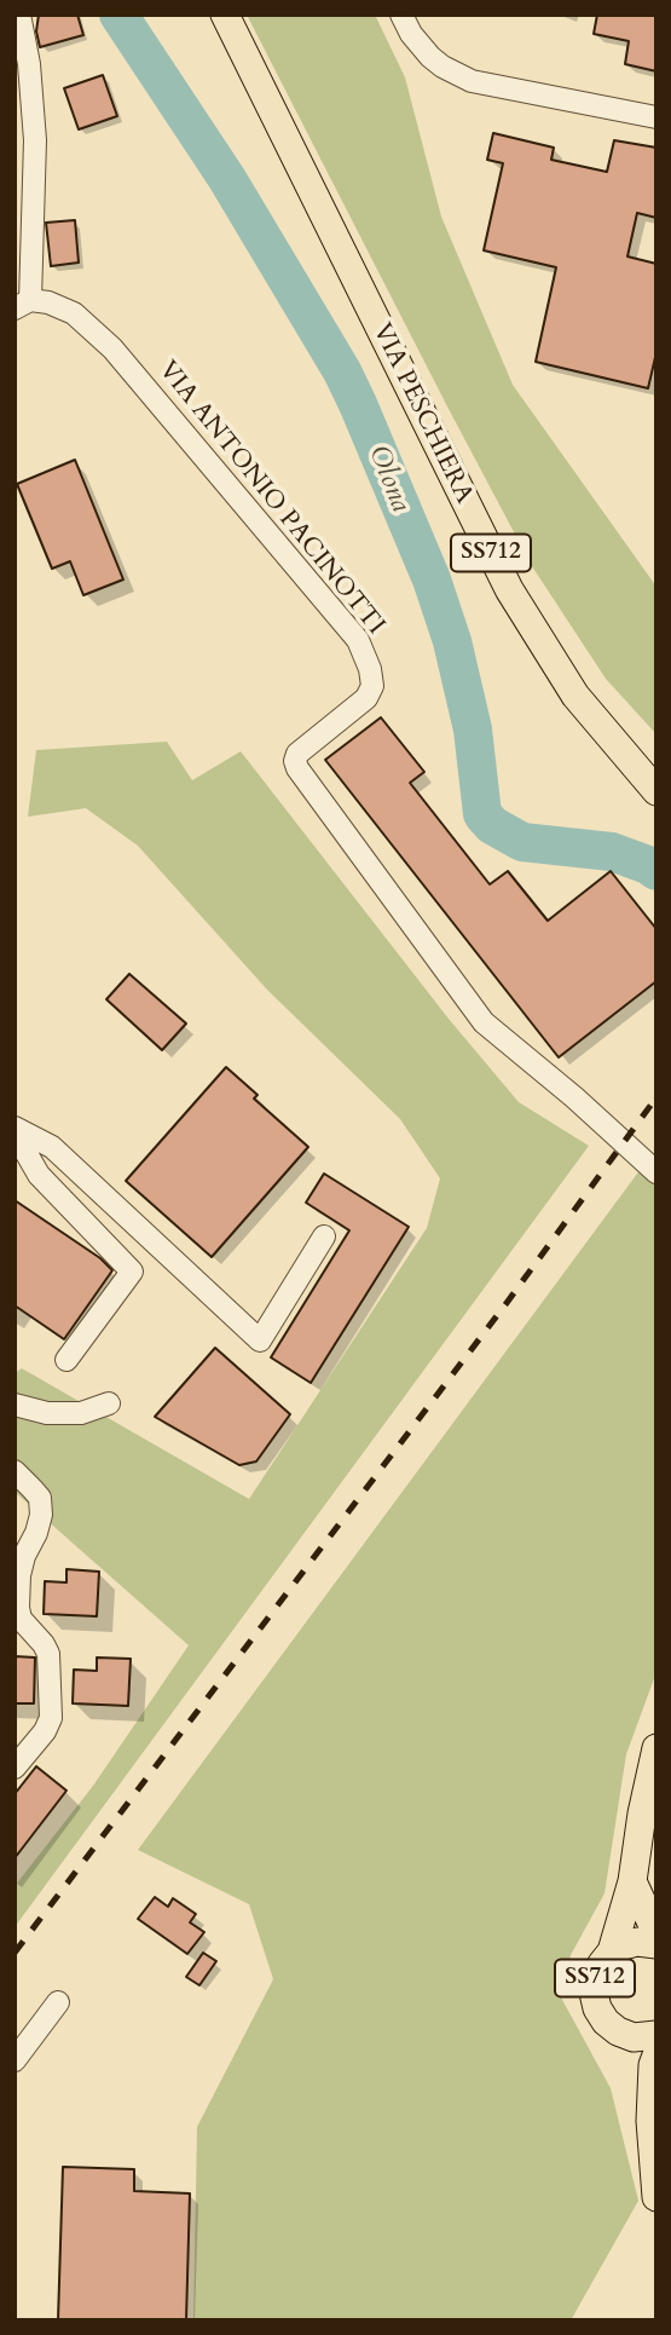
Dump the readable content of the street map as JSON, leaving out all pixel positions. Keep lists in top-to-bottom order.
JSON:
{
  "streets": {
    "main road": ["VIA PESCHIERA", "SS712"],
    "street": ["VIA ANTONIO PACINOTTI"]
  },
  "water": ["Olona"]
}
